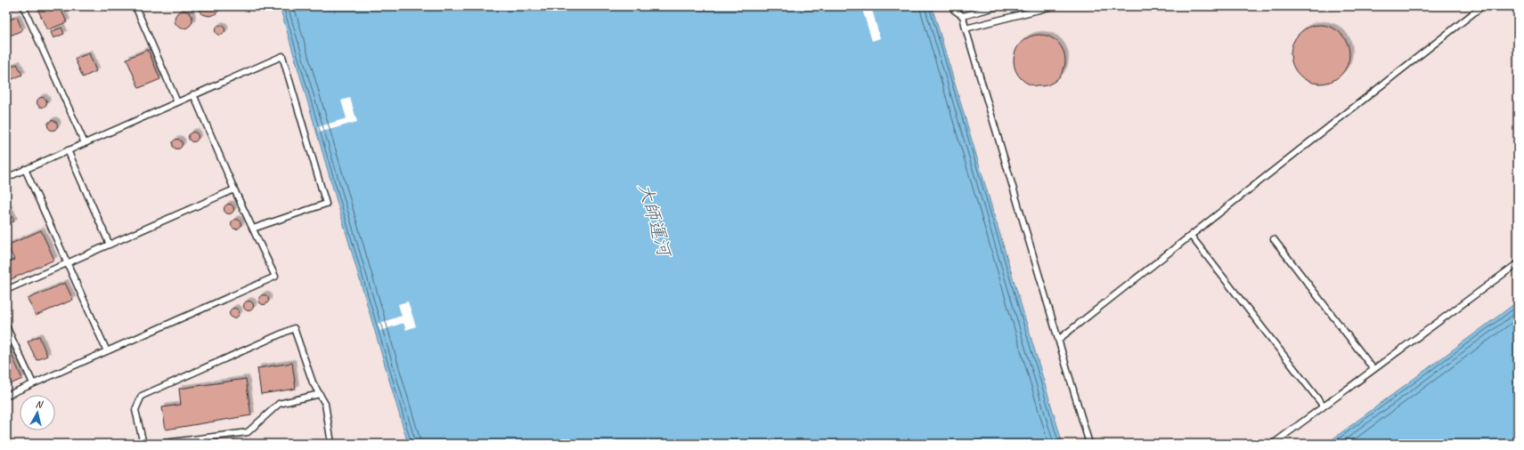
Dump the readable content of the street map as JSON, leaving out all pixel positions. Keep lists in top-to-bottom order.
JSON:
{
  "water": ["大師運河"],
  "north": "top"
}
